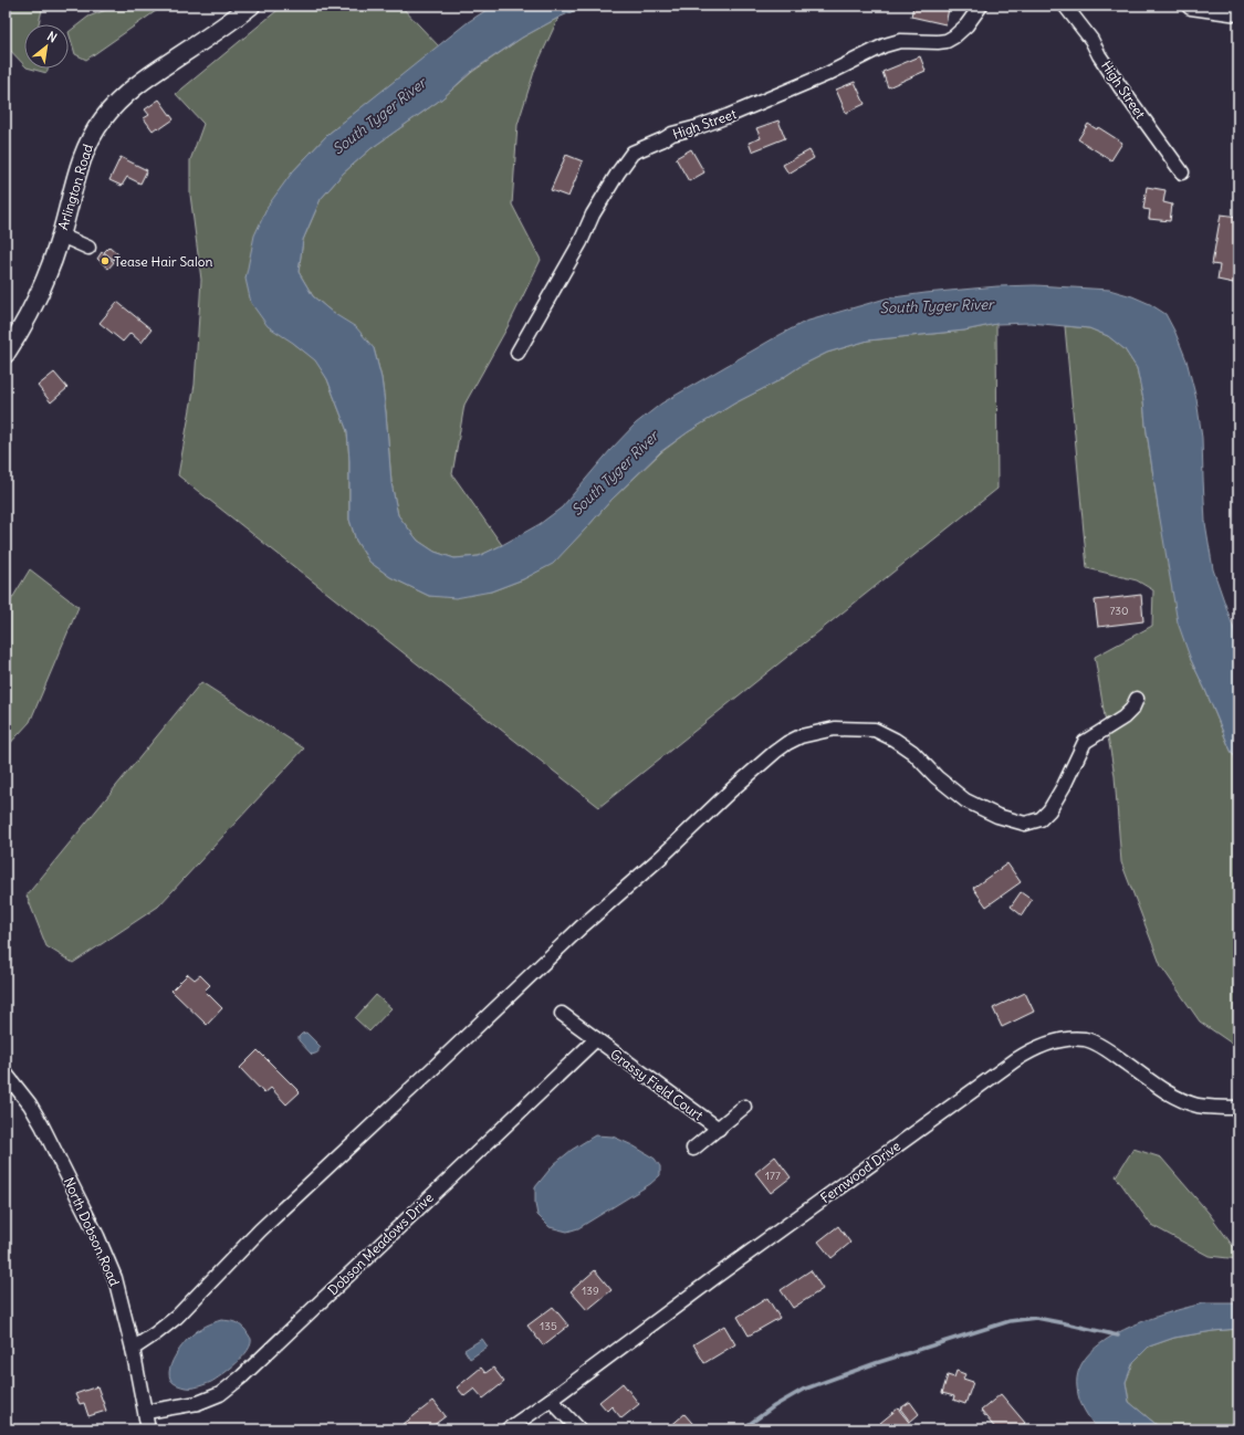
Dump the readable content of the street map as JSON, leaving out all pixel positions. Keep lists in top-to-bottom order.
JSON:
{
  "streets": {
    "main road": ["Arlington Road"],
    "street": [
      "High Street",
      "Grassy Field Court",
      "Fernwood Drive",
      "North Dobson Road",
      "Dobson Meadows Drive"
    ]
  },
  "crossings": [
    ["Grassy Field Court", "Dobson Meadows Drive"],
    ["North Dobson Road", "Dobson Meadows Drive"]
  ],
  "water": ["South Tyger River"],
  "places": ["Tease Hair Salon"],
  "house_numbers": [
    "730",
    "177",
    "139",
    "135"
  ],
  "north": "top right"
}
